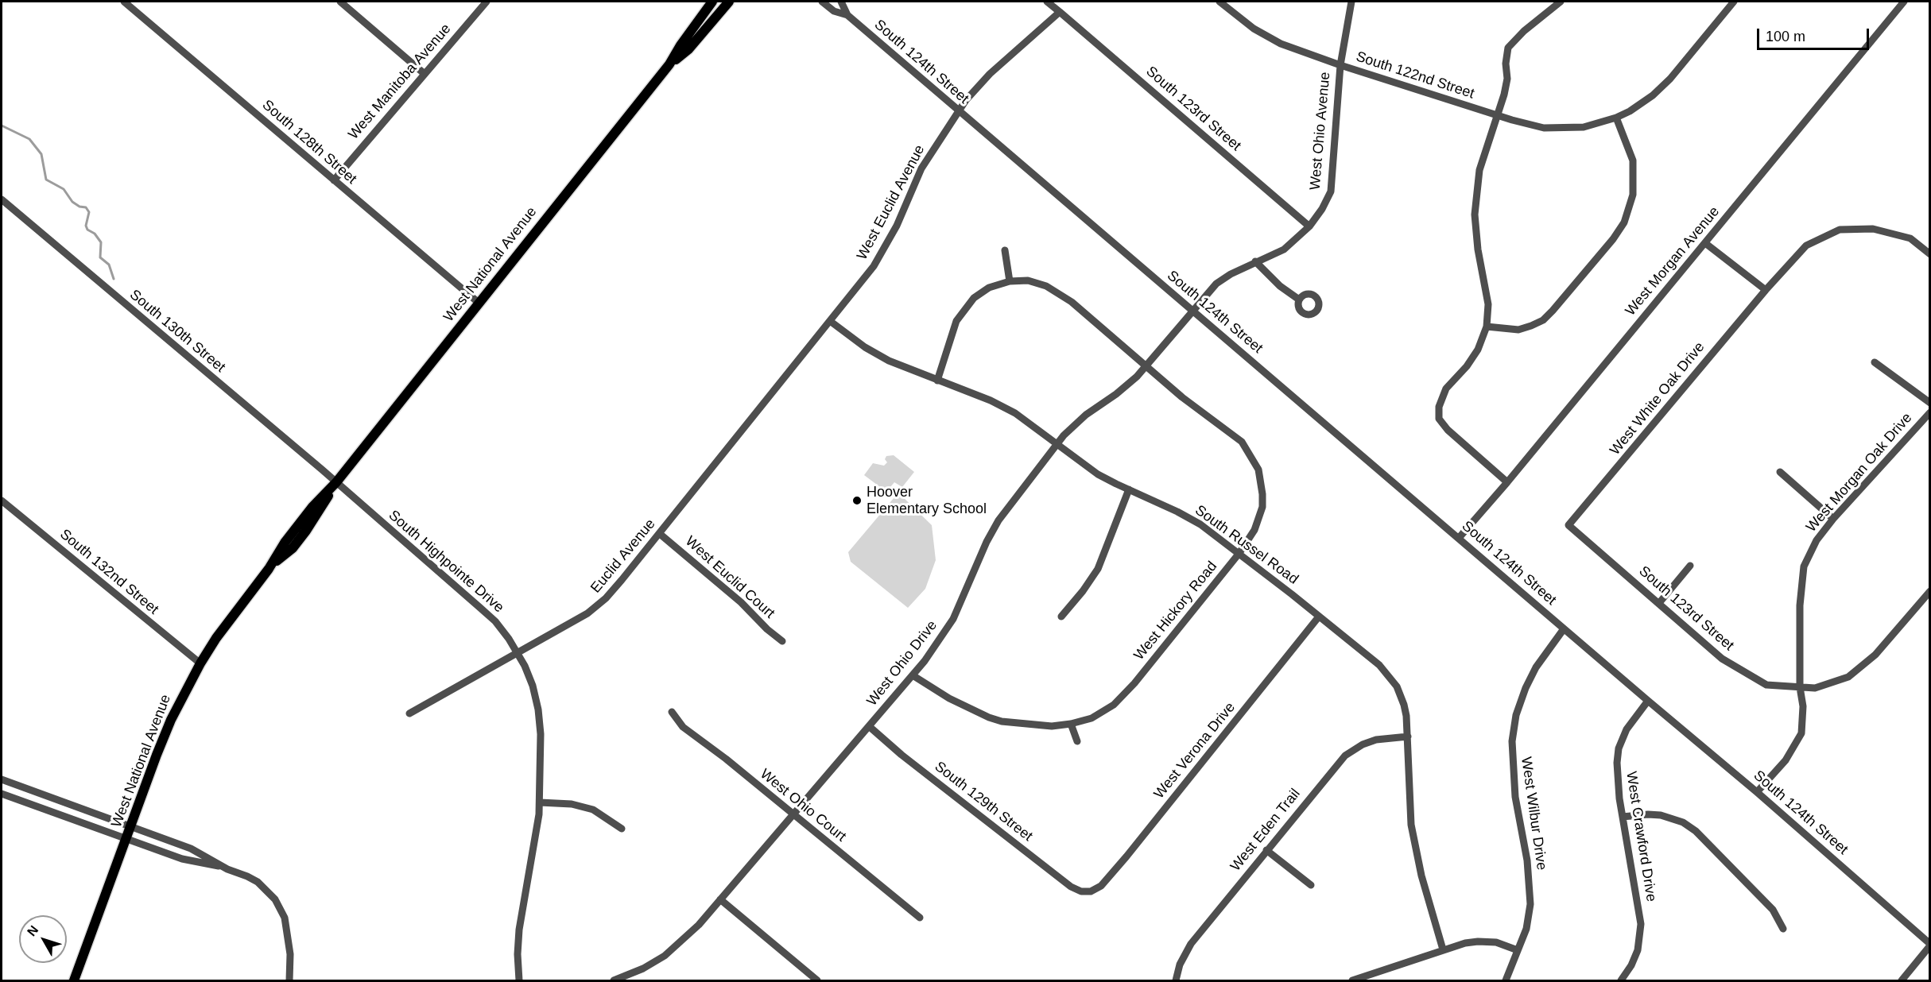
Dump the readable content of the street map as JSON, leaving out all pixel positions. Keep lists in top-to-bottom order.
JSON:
{
  "streets": {
    "main road": ["West National Avenue"],
    "street": [
      "South 124th Street",
      "South 122nd Street",
      "West Manitoba Avenue",
      "South 123rd Street",
      "West Ohio Avenue",
      "South 128th Street",
      "West Euclid Avenue",
      "West Morgan Avenue",
      "South 130th Street",
      "West White Oak Drive",
      "West Morgan Oak Drive",
      "South Russel Road",
      "Euclid Avenue",
      "South Highpointe Drive",
      "South 132nd Street",
      "West Euclid Court",
      "West Hickory Road",
      "West Ohio Drive",
      "West Verona Drive",
      "South 129th Street",
      "West Ohio Court",
      "West Wilbur Drive",
      "West Eden Trail",
      "West Crawford Drive"
    ]
  },
  "crossings": [
    ["South 124th Street", "West Ohio Avenue"],
    ["South 124th Street", "West Euclid Avenue"],
    ["South 124th Street", "West Morgan Avenue"],
    ["South 124th Street", "West Morgan Oak Drive"],
    ["South 124th Street", "West Ohio Drive"],
    ["South 124th Street", "West Wilbur Drive"],
    ["South 124th Street", "West Crawford Drive"],
    ["South 122nd Street", "West Ohio Avenue"],
    ["West Manitoba Avenue", "South 128th Street"],
    ["South 123rd Street", "West Ohio Avenue"],
    ["South 123rd Street", "West Euclid Avenue"],
    ["South 123rd Street", "West White Oak Drive"],
    ["South 123rd Street", "West Morgan Oak Drive"],
    ["West Ohio Avenue", "West Ohio Drive"],
    ["South 128th Street", "West National Avenue"],
    ["West Euclid Avenue", "South Russel Road"],
    ["West Euclid Avenue", "Euclid Avenue"],
    ["West National Avenue", "South 130th Street"],
    ["West National Avenue", "South Highpointe Drive"],
    ["West National Avenue", "South 132nd Street"],
    ["South 130th Street", "South Highpointe Drive"],
    ["South Russel Road", "West Hickory Road"],
    ["South Russel Road", "West Ohio Drive"],
    ["South Russel Road", "West Verona Drive"],
    ["South Russel Road", "West Eden Trail"],
    ["Euclid Avenue", "South Highpointe Drive"],
    ["Euclid Avenue", "West Euclid Court"],
    ["West Hickory Road", "West Ohio Drive"],
    ["West Ohio Drive", "South 129th Street"],
    ["West Ohio Drive", "West Ohio Court"],
    ["West Verona Drive", "South 129th Street"]
  ],
  "places": ["Hoover Elementary School"],
  "scale_bar": "100 m",
  "north": "top left"
}
